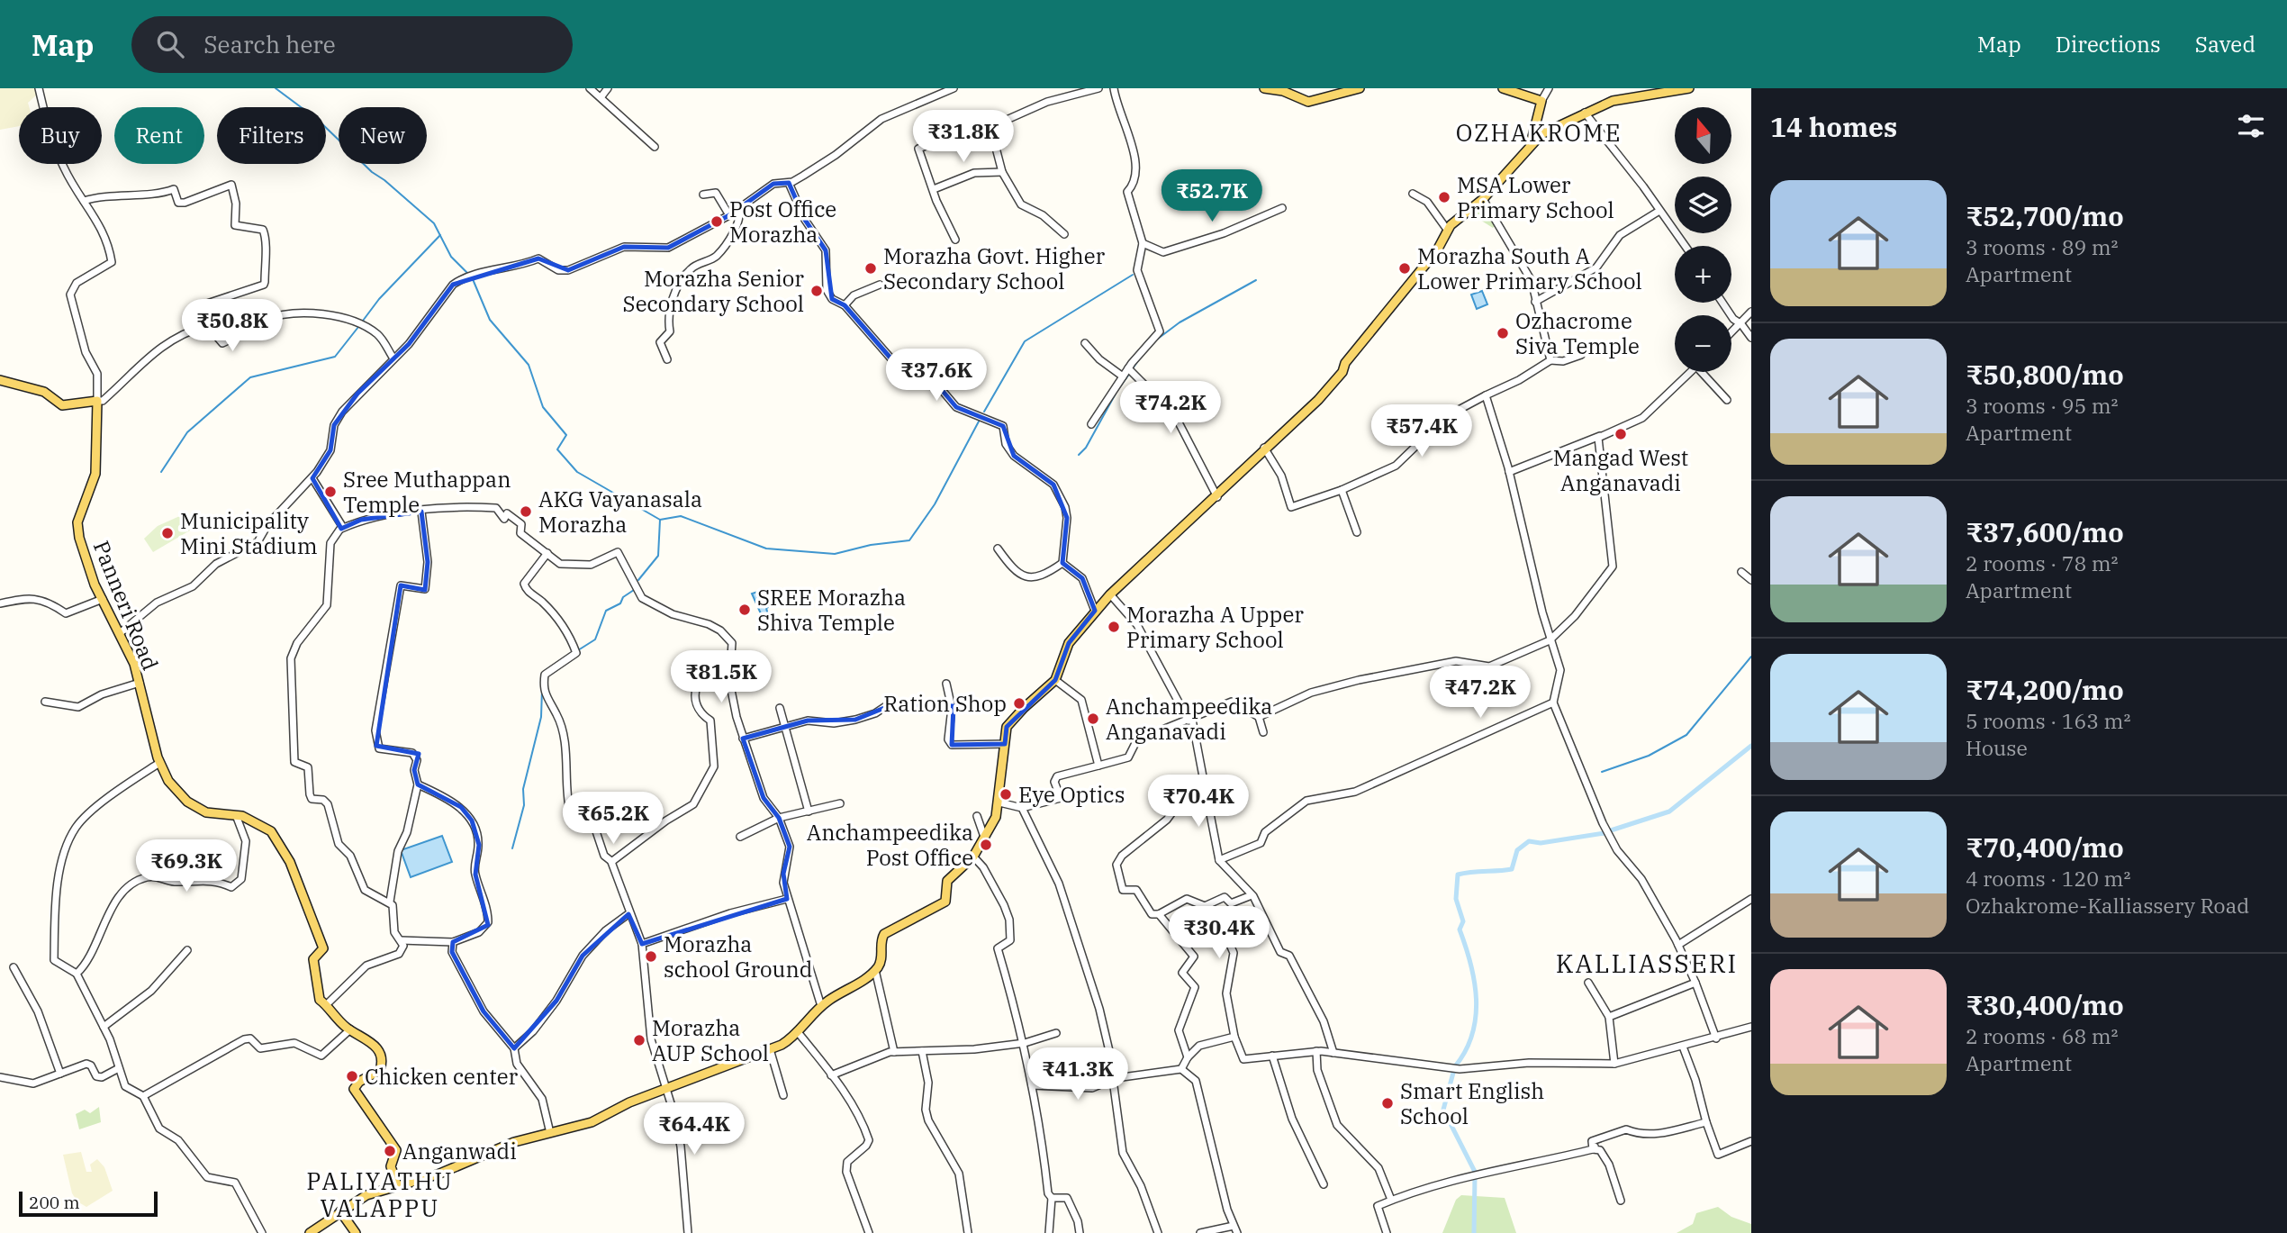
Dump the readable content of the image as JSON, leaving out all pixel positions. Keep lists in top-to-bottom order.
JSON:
{
  "streets": {
    "main road": ["Panneri Road"]
  },
  "districts": ["OZHAKROME", "KALLIASSERI", "PALIYATHU VALAPPU"],
  "places": [
    "MSA Lower Primary School",
    "Post Office Morazha",
    "Morazha Govt. Higher Secondary School",
    "Morazha South A Lower Primary School",
    "Morazha Senior Secondary School",
    "Ozhacrome Siva Temple",
    "Mangad West Anganavadi",
    "Sree Muthappan Temple",
    "AKG Vayanasala Morazha",
    "Municipality Mini Stadium",
    "SREE Morazha Shiva Temple",
    "Morazha A Upper Primary School",
    "Ration Shop",
    "Anchampeedika Anganavadi",
    "Eye Optics",
    "Anchampeedika Post Office",
    "Morazha school Ground",
    "Morazha AUP School",
    "Chicken center",
    "Smart English School",
    "Anganwadi"
  ],
  "scale_bar": "200 m",
  "north": "top",
  "page": {
    "header": "Map",
    "search": "Search here",
    "nav": ["Map", "Directions", "Saved"],
    "heading": "14 homes",
    "map_buttons": ["+", "−"],
    "chip": [
      "Buy",
      "Rent",
      "Filters",
      "New"
    ],
    "price": [
      "₹31.8K",
      "₹52.7K",
      "₹50.8K",
      "₹37.6K",
      "₹74.2K",
      "₹57.4K",
      "₹81.5K",
      "₹47.2K",
      "₹70.4K",
      "₹65.2K",
      "₹69.3K",
      "₹30.4K",
      "₹41.3K",
      "₹64.4K"
    ],
    "list": [
      {
        "name": "₹52,700/mo",
        "note": "3 rooms · 89 m² · Apartment"
      },
      {
        "name": "₹50,800/mo",
        "note": "3 rooms · 95 m² · Apartment"
      },
      {
        "name": "₹37,600/mo",
        "note": "2 rooms · 78 m² · Apartment"
      },
      {
        "name": "₹74,200/mo",
        "note": "5 rooms · 163 m² · House"
      },
      {
        "name": "₹70,400/mo",
        "note": "4 rooms · 120 m² · Ozhakrome-Kalliassery Road"
      },
      {
        "name": "₹30,400/mo",
        "note": "2 rooms · 68 m² · Apartment"
      }
    ],
    "scale": "200 m"
  }
}
